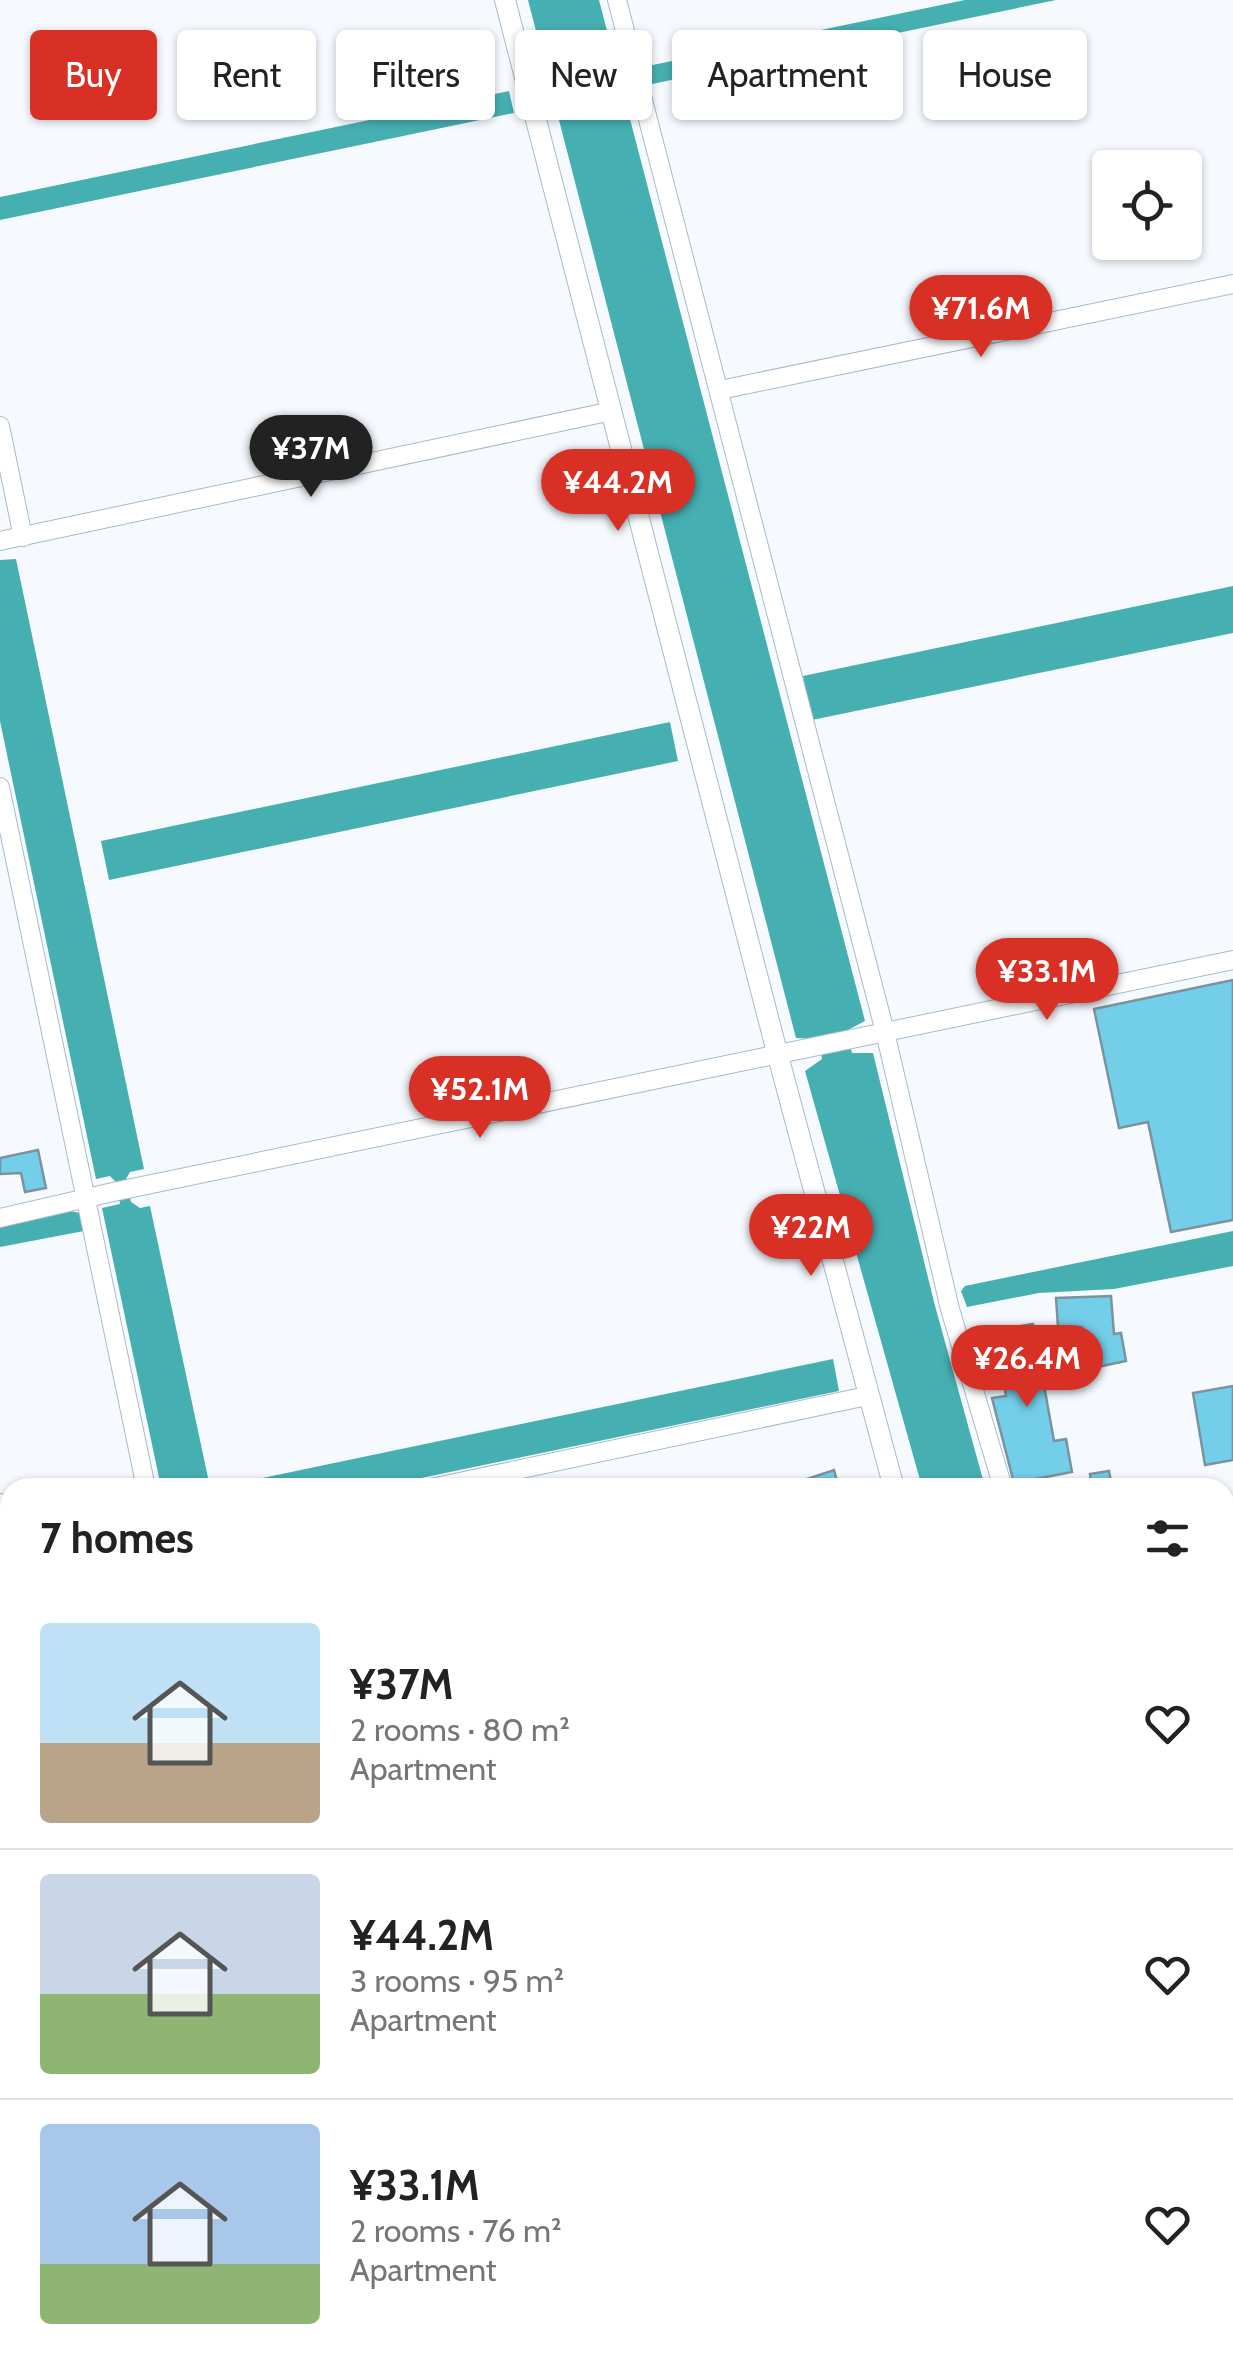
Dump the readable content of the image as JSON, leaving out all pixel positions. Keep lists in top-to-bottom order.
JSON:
{
  "page": {
    "chip": [
      "Buy",
      "Rent",
      "Filters",
      "New",
      "Apartment",
      "House"
    ],
    "price": [
      "¥71.6M",
      "¥37M",
      "¥44.2M",
      "¥33.1M",
      "¥52.1M",
      "¥22M",
      "¥26.4M"
    ],
    "heading": "7 homes",
    "list": [
      {
        "name": "¥37M",
        "note": "2 rooms · 80 m² · Apartment"
      },
      {
        "name": "¥44.2M",
        "note": "3 rooms · 95 m² · Apartment"
      },
      {
        "name": "¥33.1M",
        "note": "2 rooms · 76 m² · Apartment"
      }
    ]
  }
}
